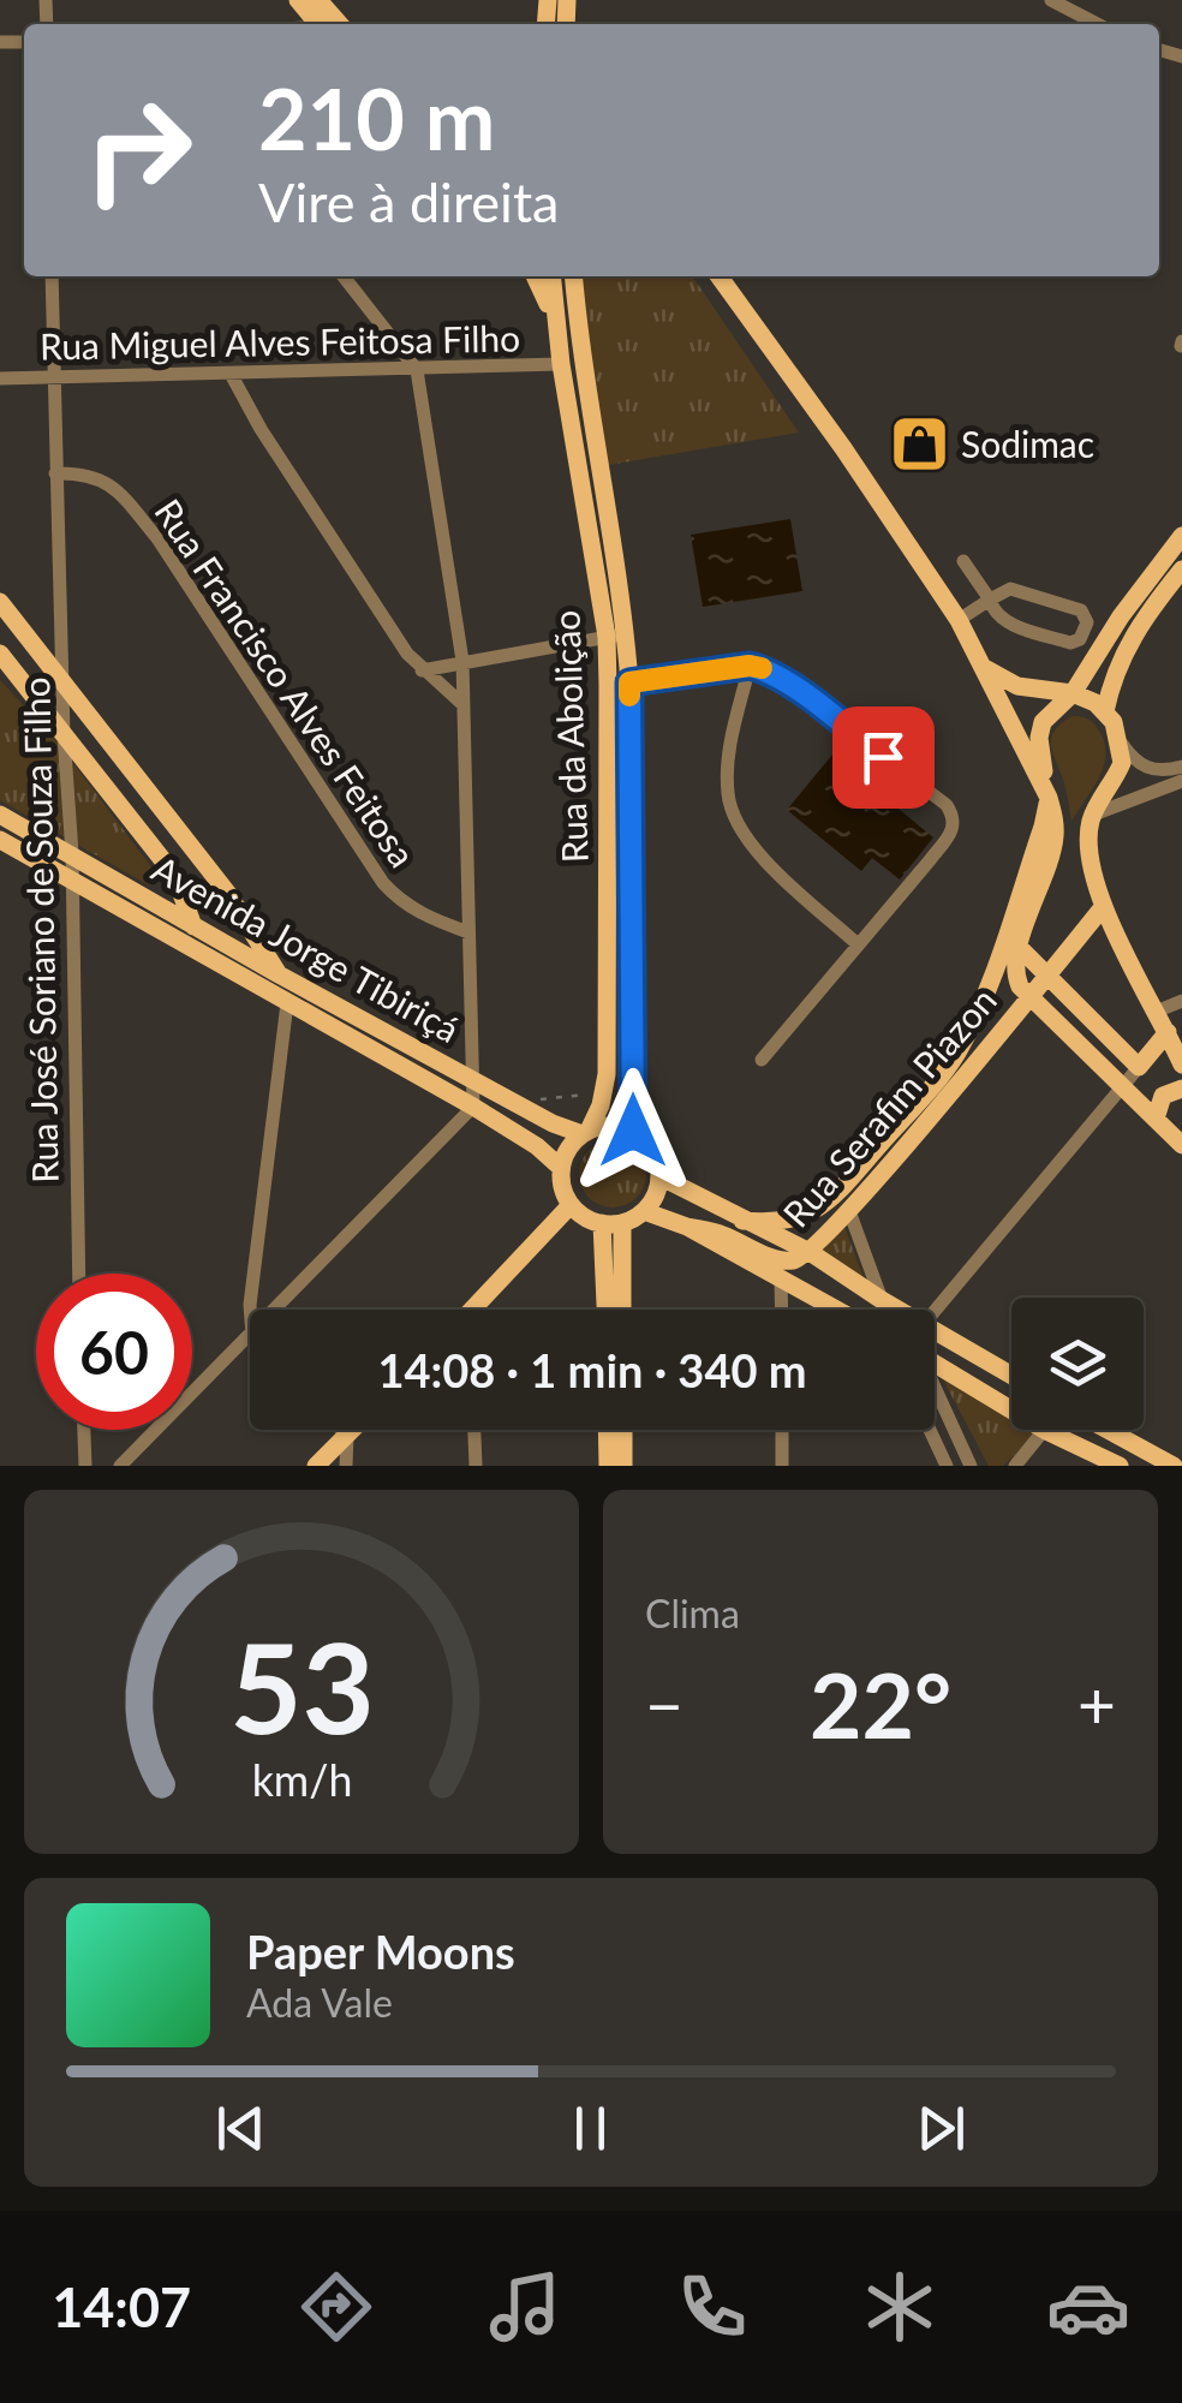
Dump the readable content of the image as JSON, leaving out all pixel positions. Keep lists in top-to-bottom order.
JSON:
{
  "streets": {
    "main road": ["Rua da Abolição", "Avenida Jorge Tibiriçá", "Rua Serafim Piazon"],
    "street": ["Rua Miguel Alves Feitosa Filho", "Rua Francisco Alves Feitosa", "Rua José Soriano de Souza Filho"]
  },
  "crossings": [
    ["Rua Miguel Alves Feitosa Filho", "Rua da Abolição"],
    ["Rua Miguel Alves Feitosa Filho", "Rua José Soriano de Souza Filho"],
    ["Rua Francisco Alves Feitosa", "Rua José Soriano de Souza Filho"],
    ["Rua da Abolição", "Avenida Jorge Tibiriçá"],
    ["Rua José Soriano de Souza Filho", "Avenida Jorge Tibiriçá"]
  ],
  "places": {
    "shop": ["Sodimac"]
  },
  "page": {
    "turn": ["210 m", "Vire à direita"],
    "limit": "60",
    "trip": "14:08 · 1 min · 340 m",
    "tile": "Clima",
    "heat": ["−", "22°", "+"],
    "song": ["Paper Moons", "Ada Vale"],
    "tabs": "14:07",
    "gauge": ["53", "km/h"]
  }
}
